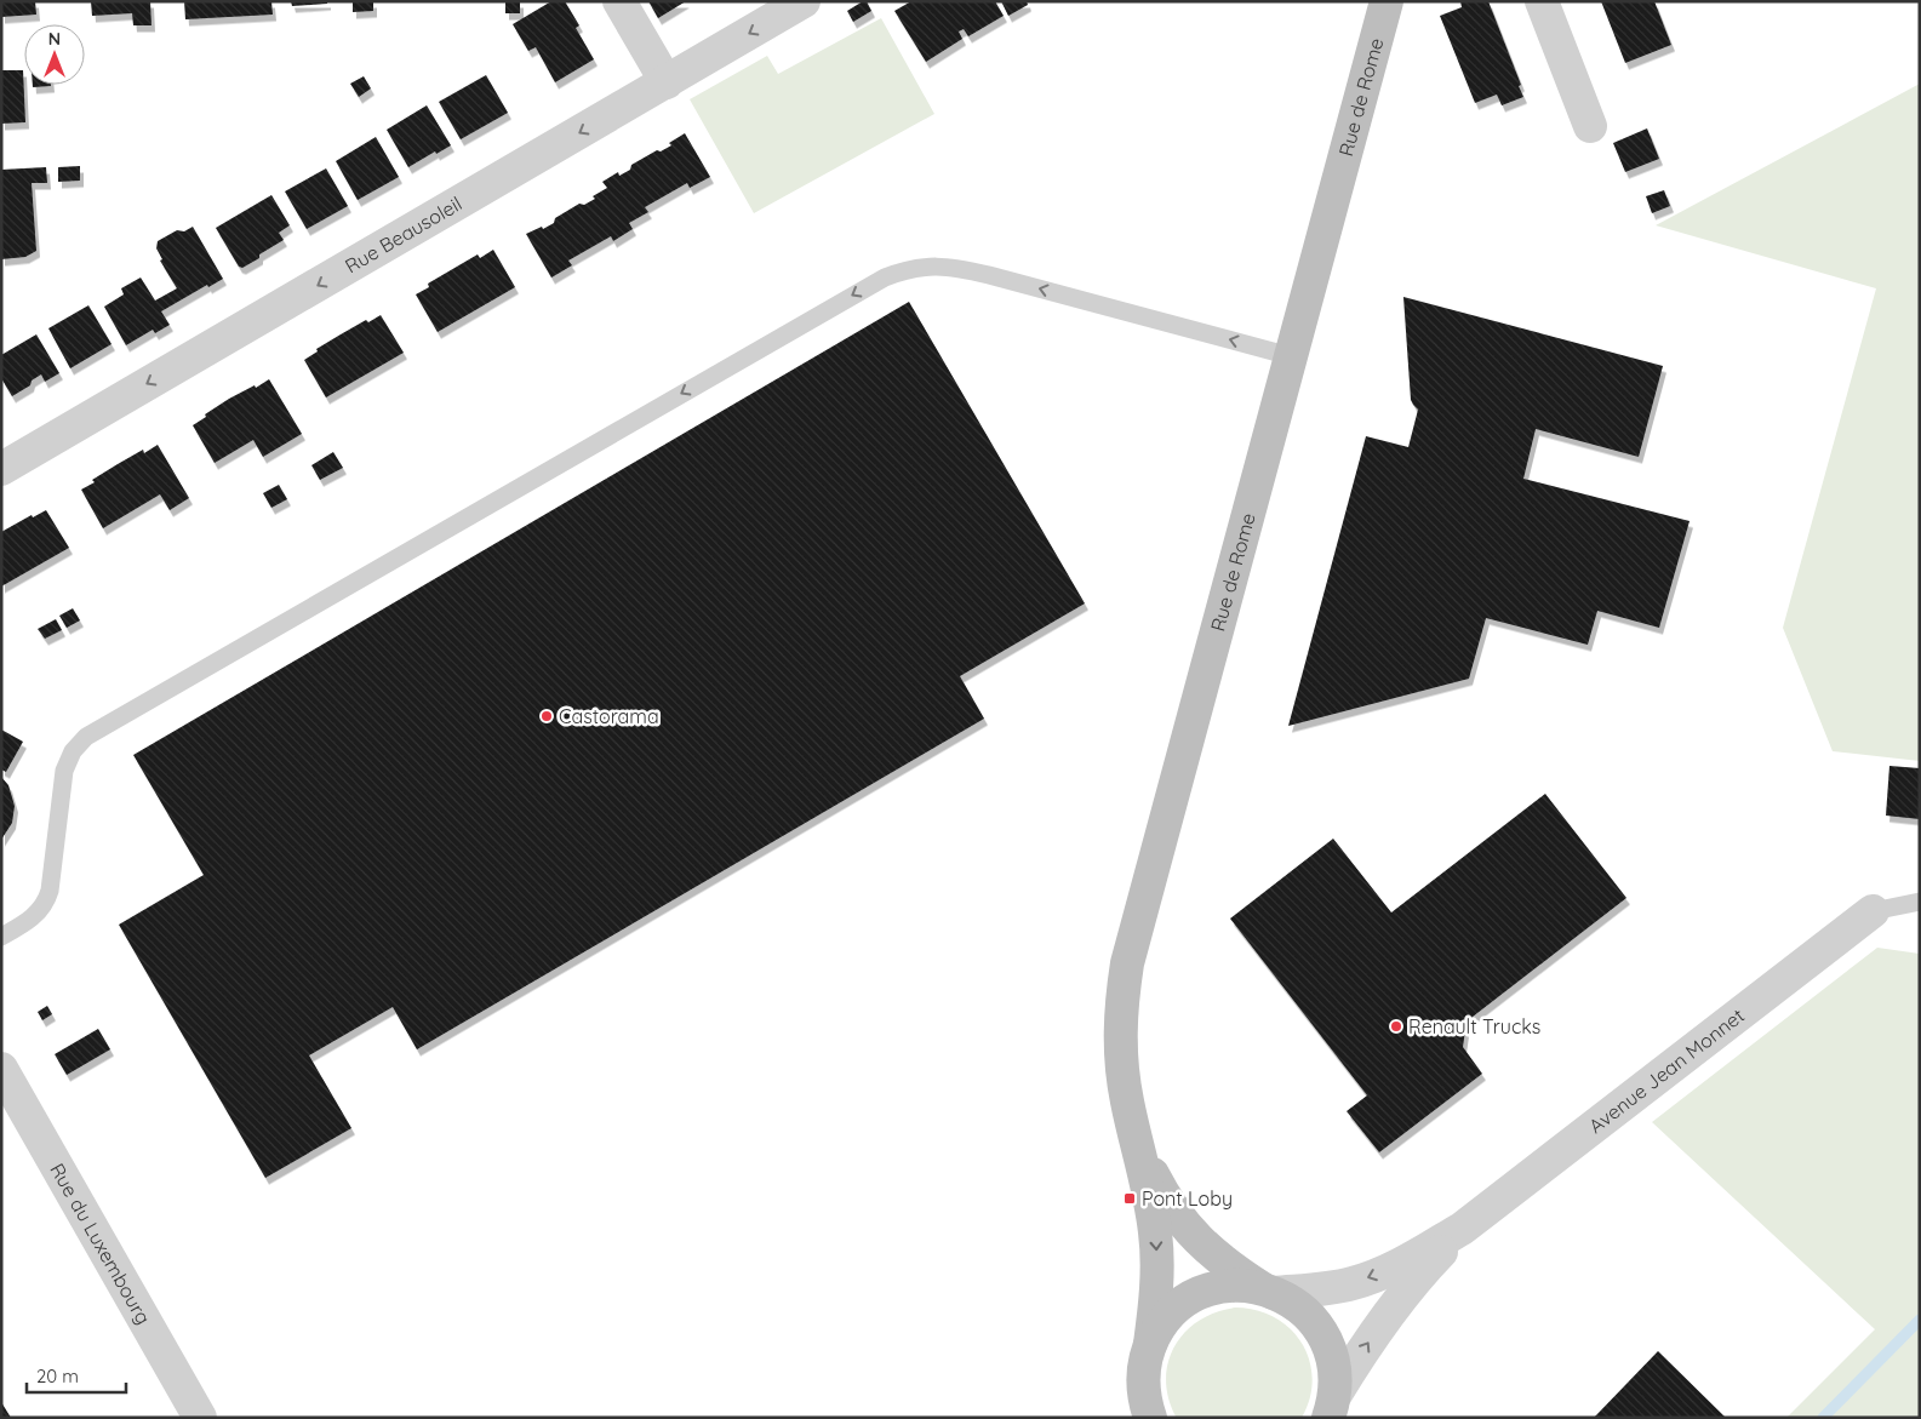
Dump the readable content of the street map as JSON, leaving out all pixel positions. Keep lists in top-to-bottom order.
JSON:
{
  "streets": {
    "street": [
      "Rue de Rome",
      "Rue Beausoleil",
      "Avenue Jean Monnet",
      "Rue du Luxembourg"
    ]
  },
  "crossings": [
    ["Rue de Rome", "Avenue Jean Monnet"]
  ],
  "one_way": ["Rue Beausoleil"],
  "places": {
    "other": ["Castorama", "Renault Trucks"],
    "transit": ["Pont Loby"]
  },
  "scale_bar": "20 m",
  "north": "top"
}
